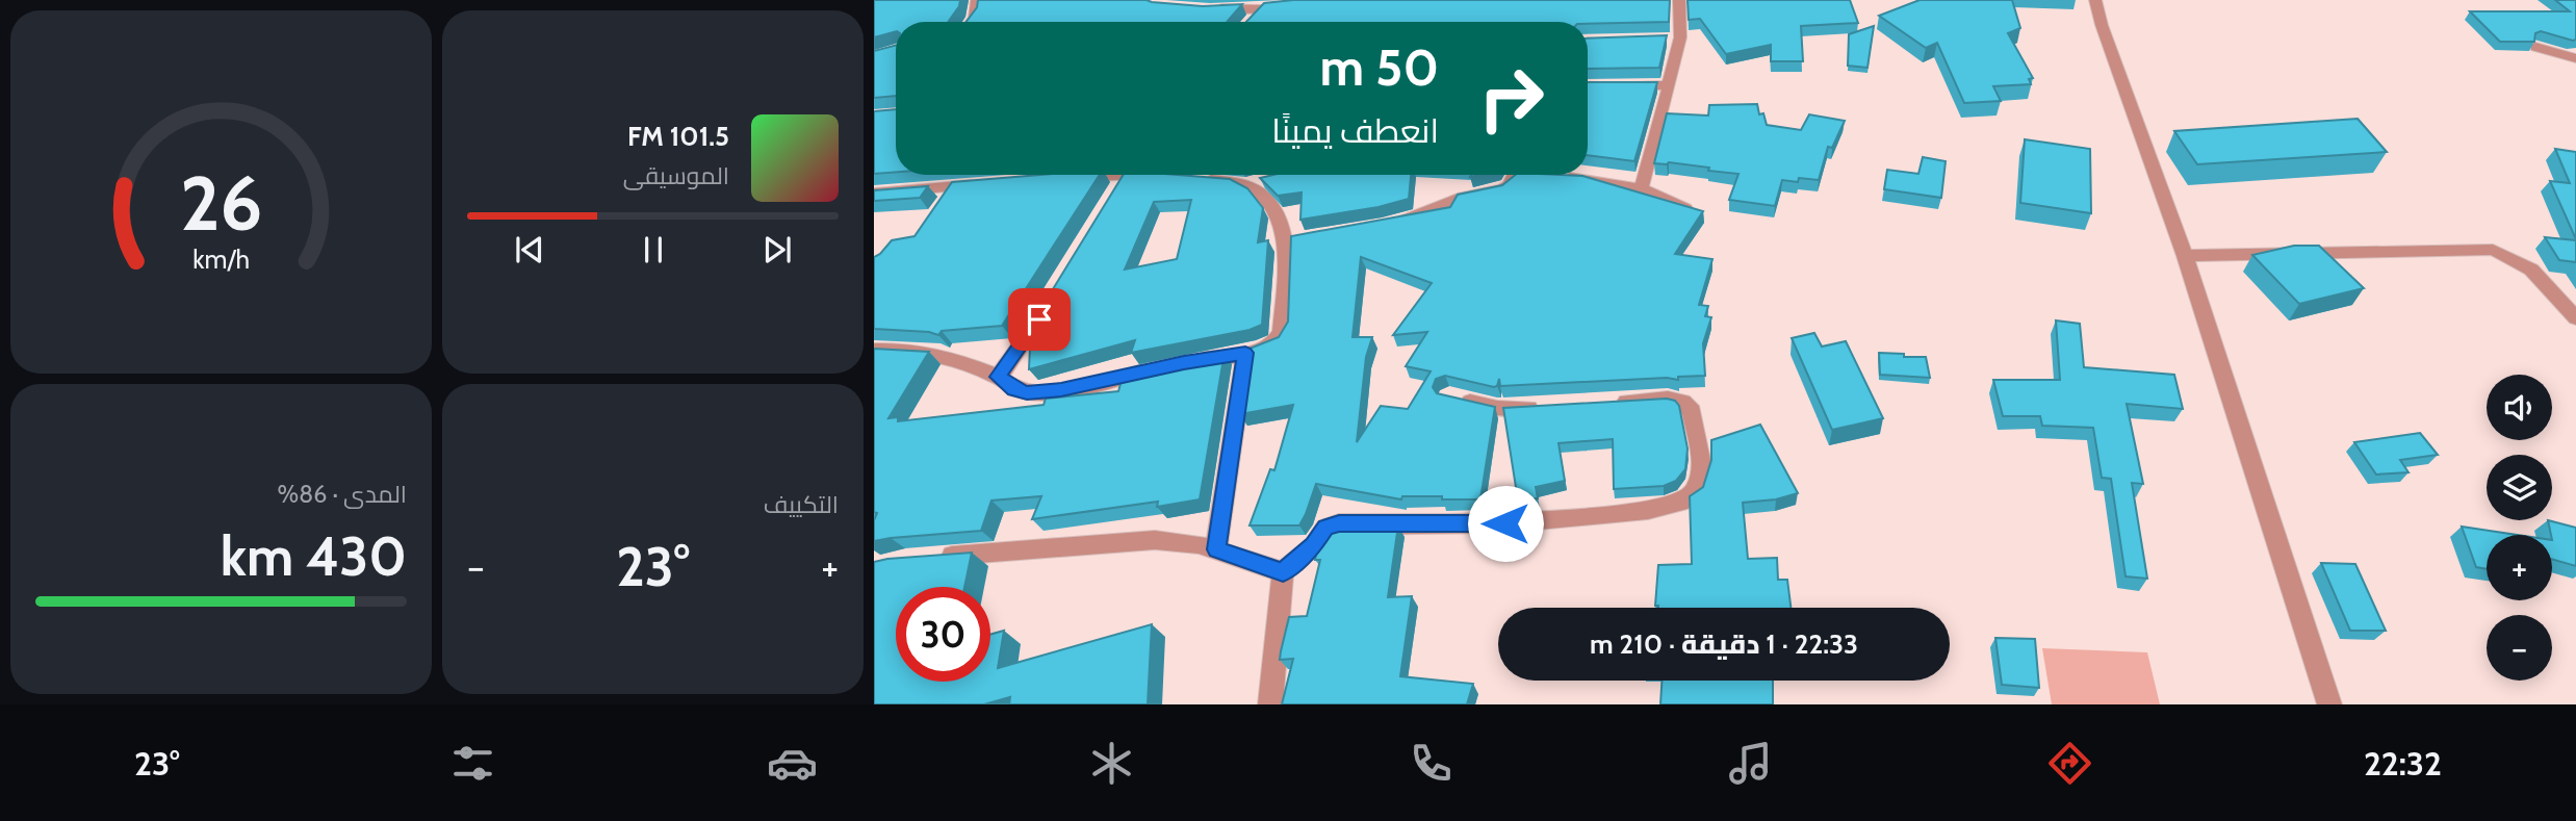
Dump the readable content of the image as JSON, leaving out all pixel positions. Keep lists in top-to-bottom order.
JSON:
{
  "page": {
    "turn": ["50 m", "انعطف يمينًا"],
    "song": ["101.5 FM", "الموسيقى"],
    "map_buttons": ["+", "−"],
    "tile": [
      "التكييف",
      ["المدى · 86%", "430 km"]
    ],
    "heat": ["−", "23°", "+"],
    "limit": "30",
    "trip": "22:33 · 1 دقيقة · 210 m",
    "tabs": ["22:32", "23°"],
    "gauge": ["26", "km/h"]
  }
}
